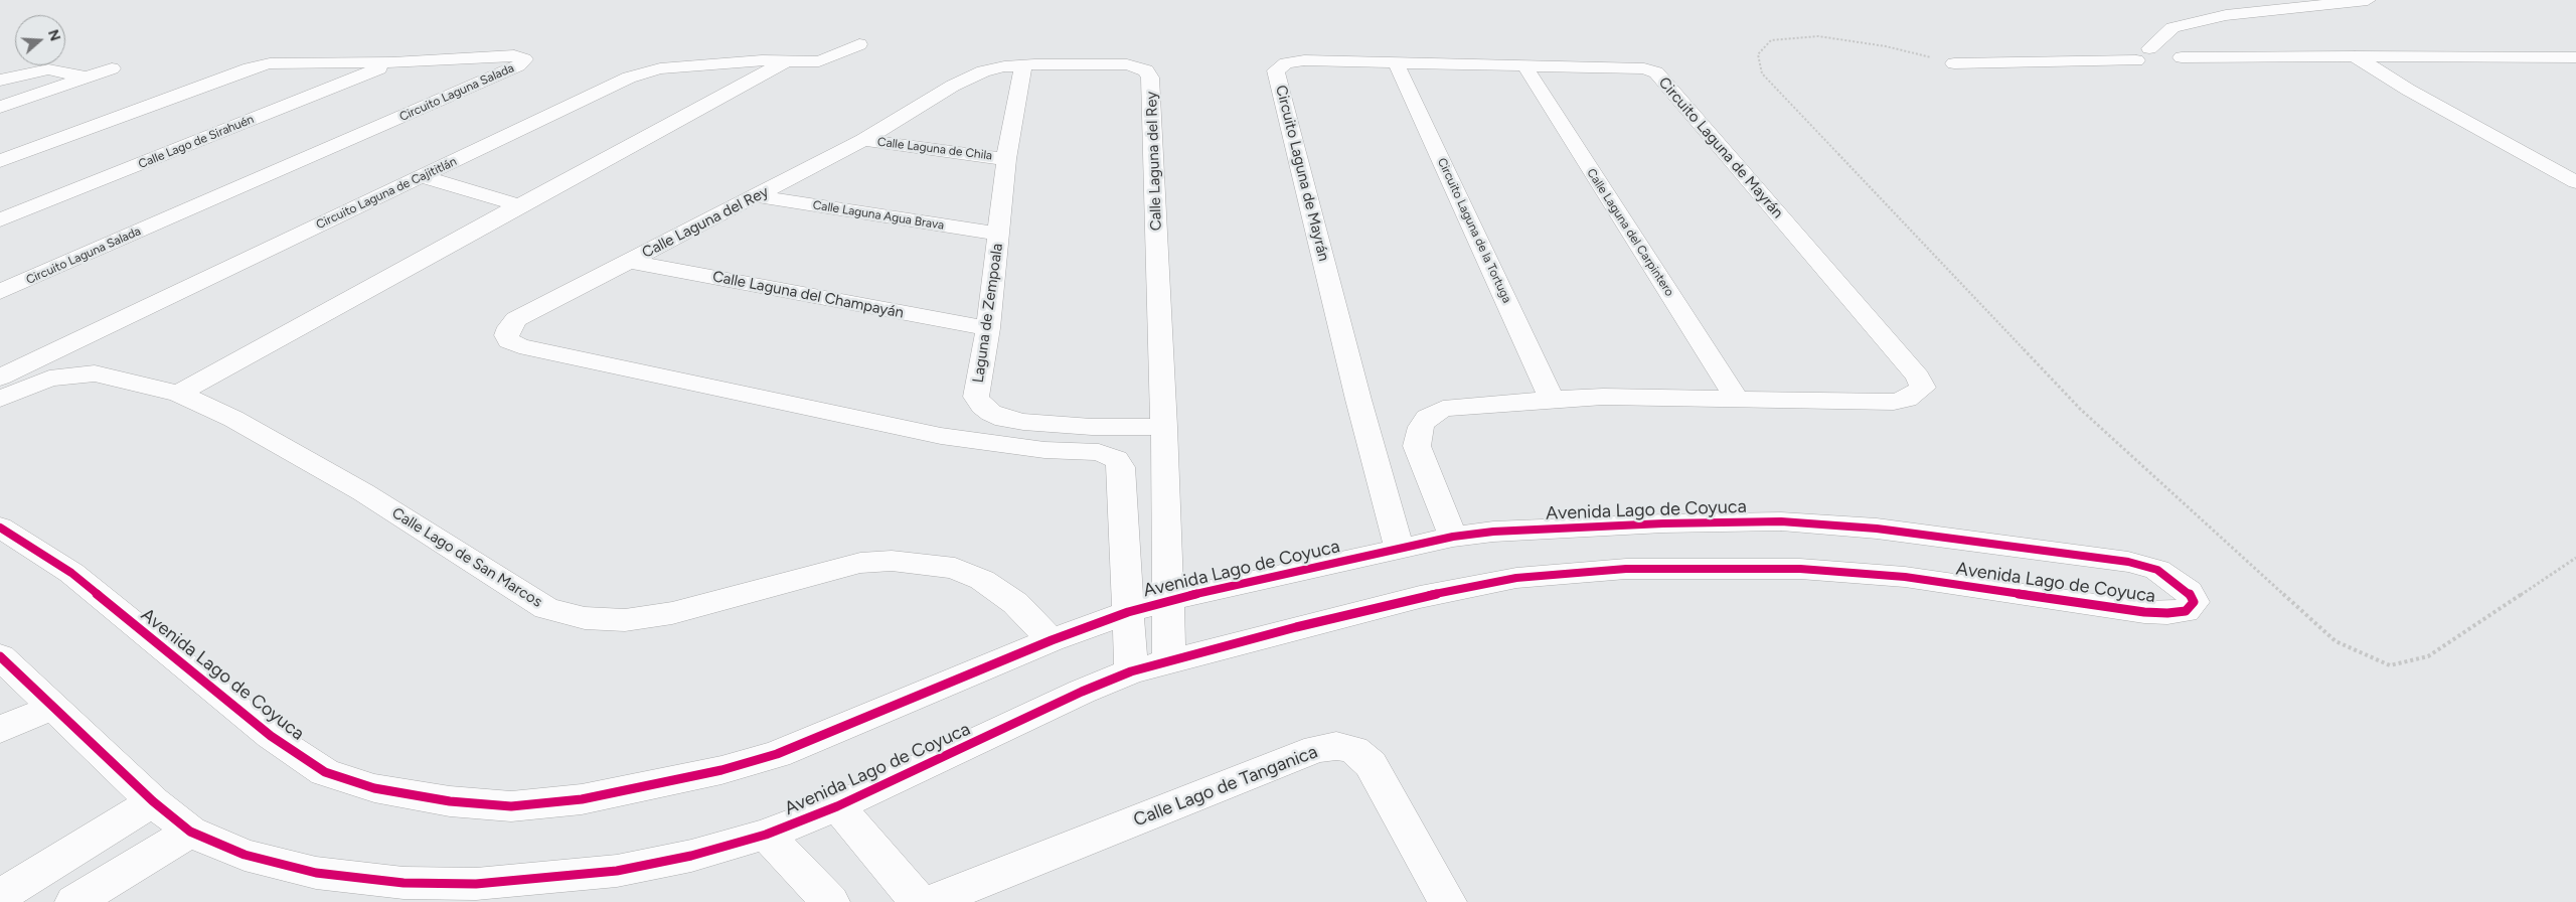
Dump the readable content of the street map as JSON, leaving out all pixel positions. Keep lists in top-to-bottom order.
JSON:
{
  "streets": {
    "street": [
      "Circuito Laguna Salada",
      "Calle Lago de Sirahuén",
      "Circuito Laguna de Mayrán",
      "Calle Laguna de Chila",
      "Calle Laguna del Rey",
      "Circuito Laguna de Cajititlán",
      "Calle Laguna Agua Brava",
      "Circuito Laguna de la Tortuga",
      "Calle Laguna del Carpintero",
      "Calle Laguna del Champayán",
      "Laguna de Zempoala",
      "Avenida Lago de Coyuca",
      "Calle Lago de San Marcos",
      "Calle Lago de Tanganica"
    ]
  },
  "crossings": [
    ["Circuito Laguna Salada", "Calle Lago de Sirahuén"],
    ["Circuito Laguna de Mayrán", "Circuito Laguna de la Tortuga"],
    ["Circuito Laguna de Mayrán", "Calle Laguna del Carpintero"],
    ["Circuito Laguna de Mayrán", "Avenida Lago de Coyuca"],
    ["Calle Laguna de Chila", "Calle Laguna del Rey"],
    ["Calle Laguna de Chila", "Laguna de Zempoala"],
    ["Calle Laguna del Rey", "Calle Laguna Agua Brava"],
    ["Calle Laguna del Rey", "Calle Laguna del Champayán"],
    ["Calle Laguna del Rey", "Laguna de Zempoala"],
    ["Calle Laguna del Rey", "Avenida Lago de Coyuca"],
    ["Calle Laguna Agua Brava", "Laguna de Zempoala"],
    ["Calle Laguna del Champayán", "Laguna de Zempoala"],
    ["Avenida Lago de Coyuca", "Calle Lago de San Marcos"]
  ],
  "north": "right"
}
